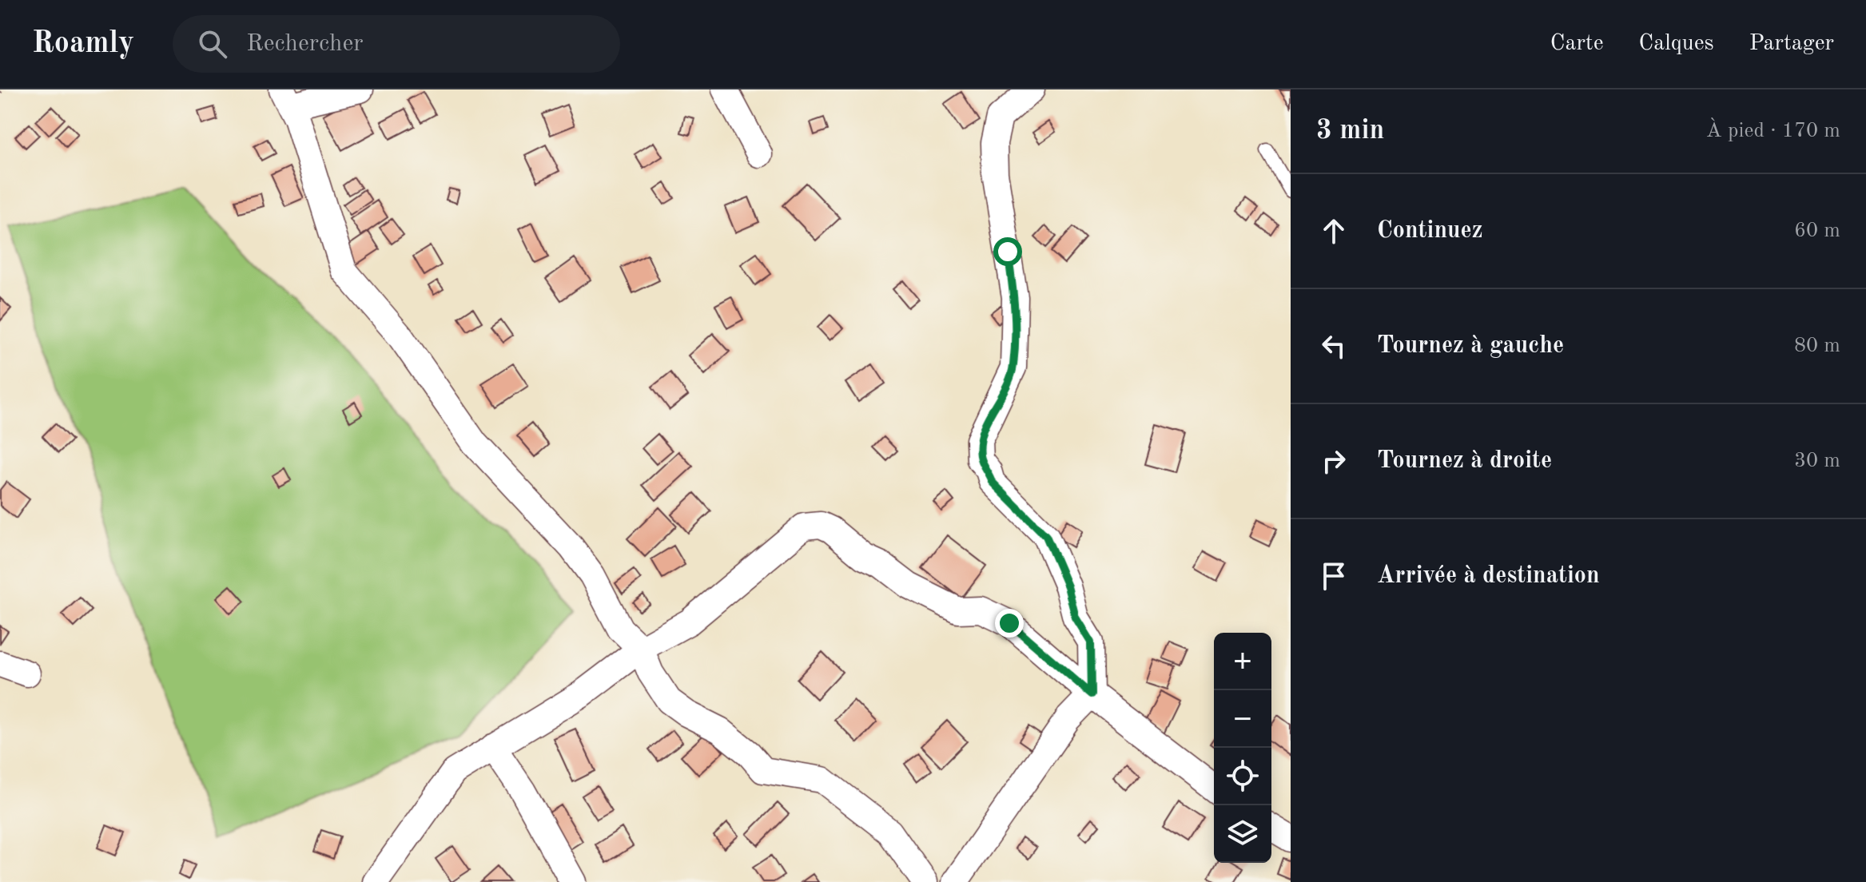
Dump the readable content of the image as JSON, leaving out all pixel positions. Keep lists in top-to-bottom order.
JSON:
{
  "page": {
    "header": "Roamly",
    "search": "Rechercher",
    "nav": ["Carte", "Calques", "Partager"],
    "heading": ["3 min", "À pied · 170 m"],
    "list": [
      ["Continuez", "60 m"],
      ["Tournez à gauche", "80 m"],
      ["Tournez à droite", "30 m"],
      "Arrivée à destination"
    ],
    "map_buttons": ["+", "−"]
  }
}
